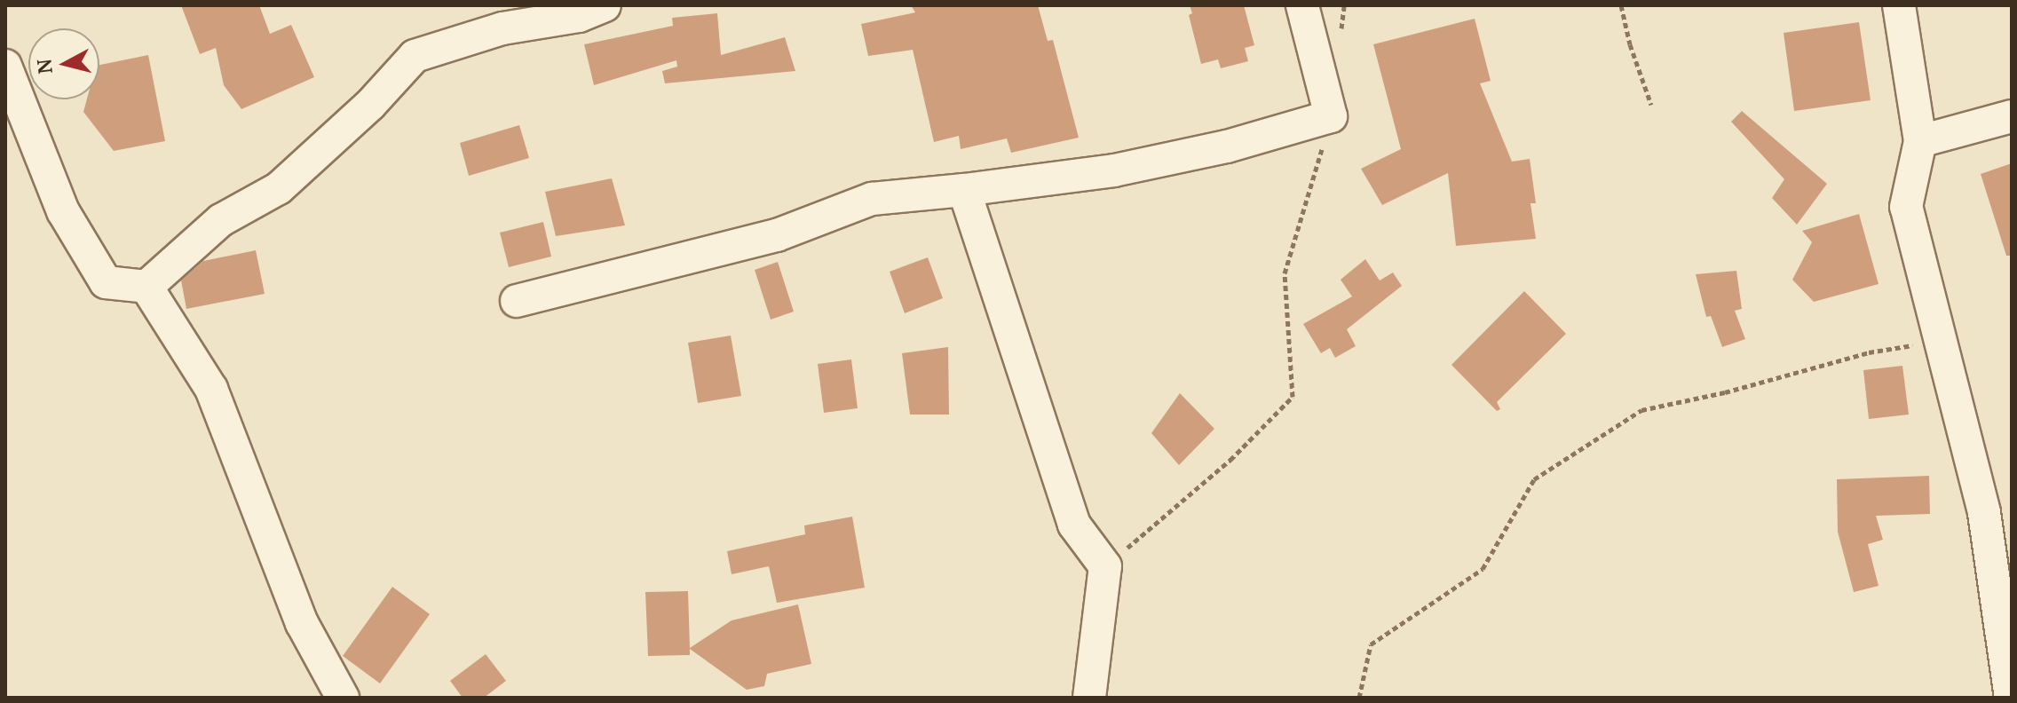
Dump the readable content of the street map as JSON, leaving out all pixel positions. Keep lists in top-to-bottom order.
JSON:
{
  "north": "left"
}
